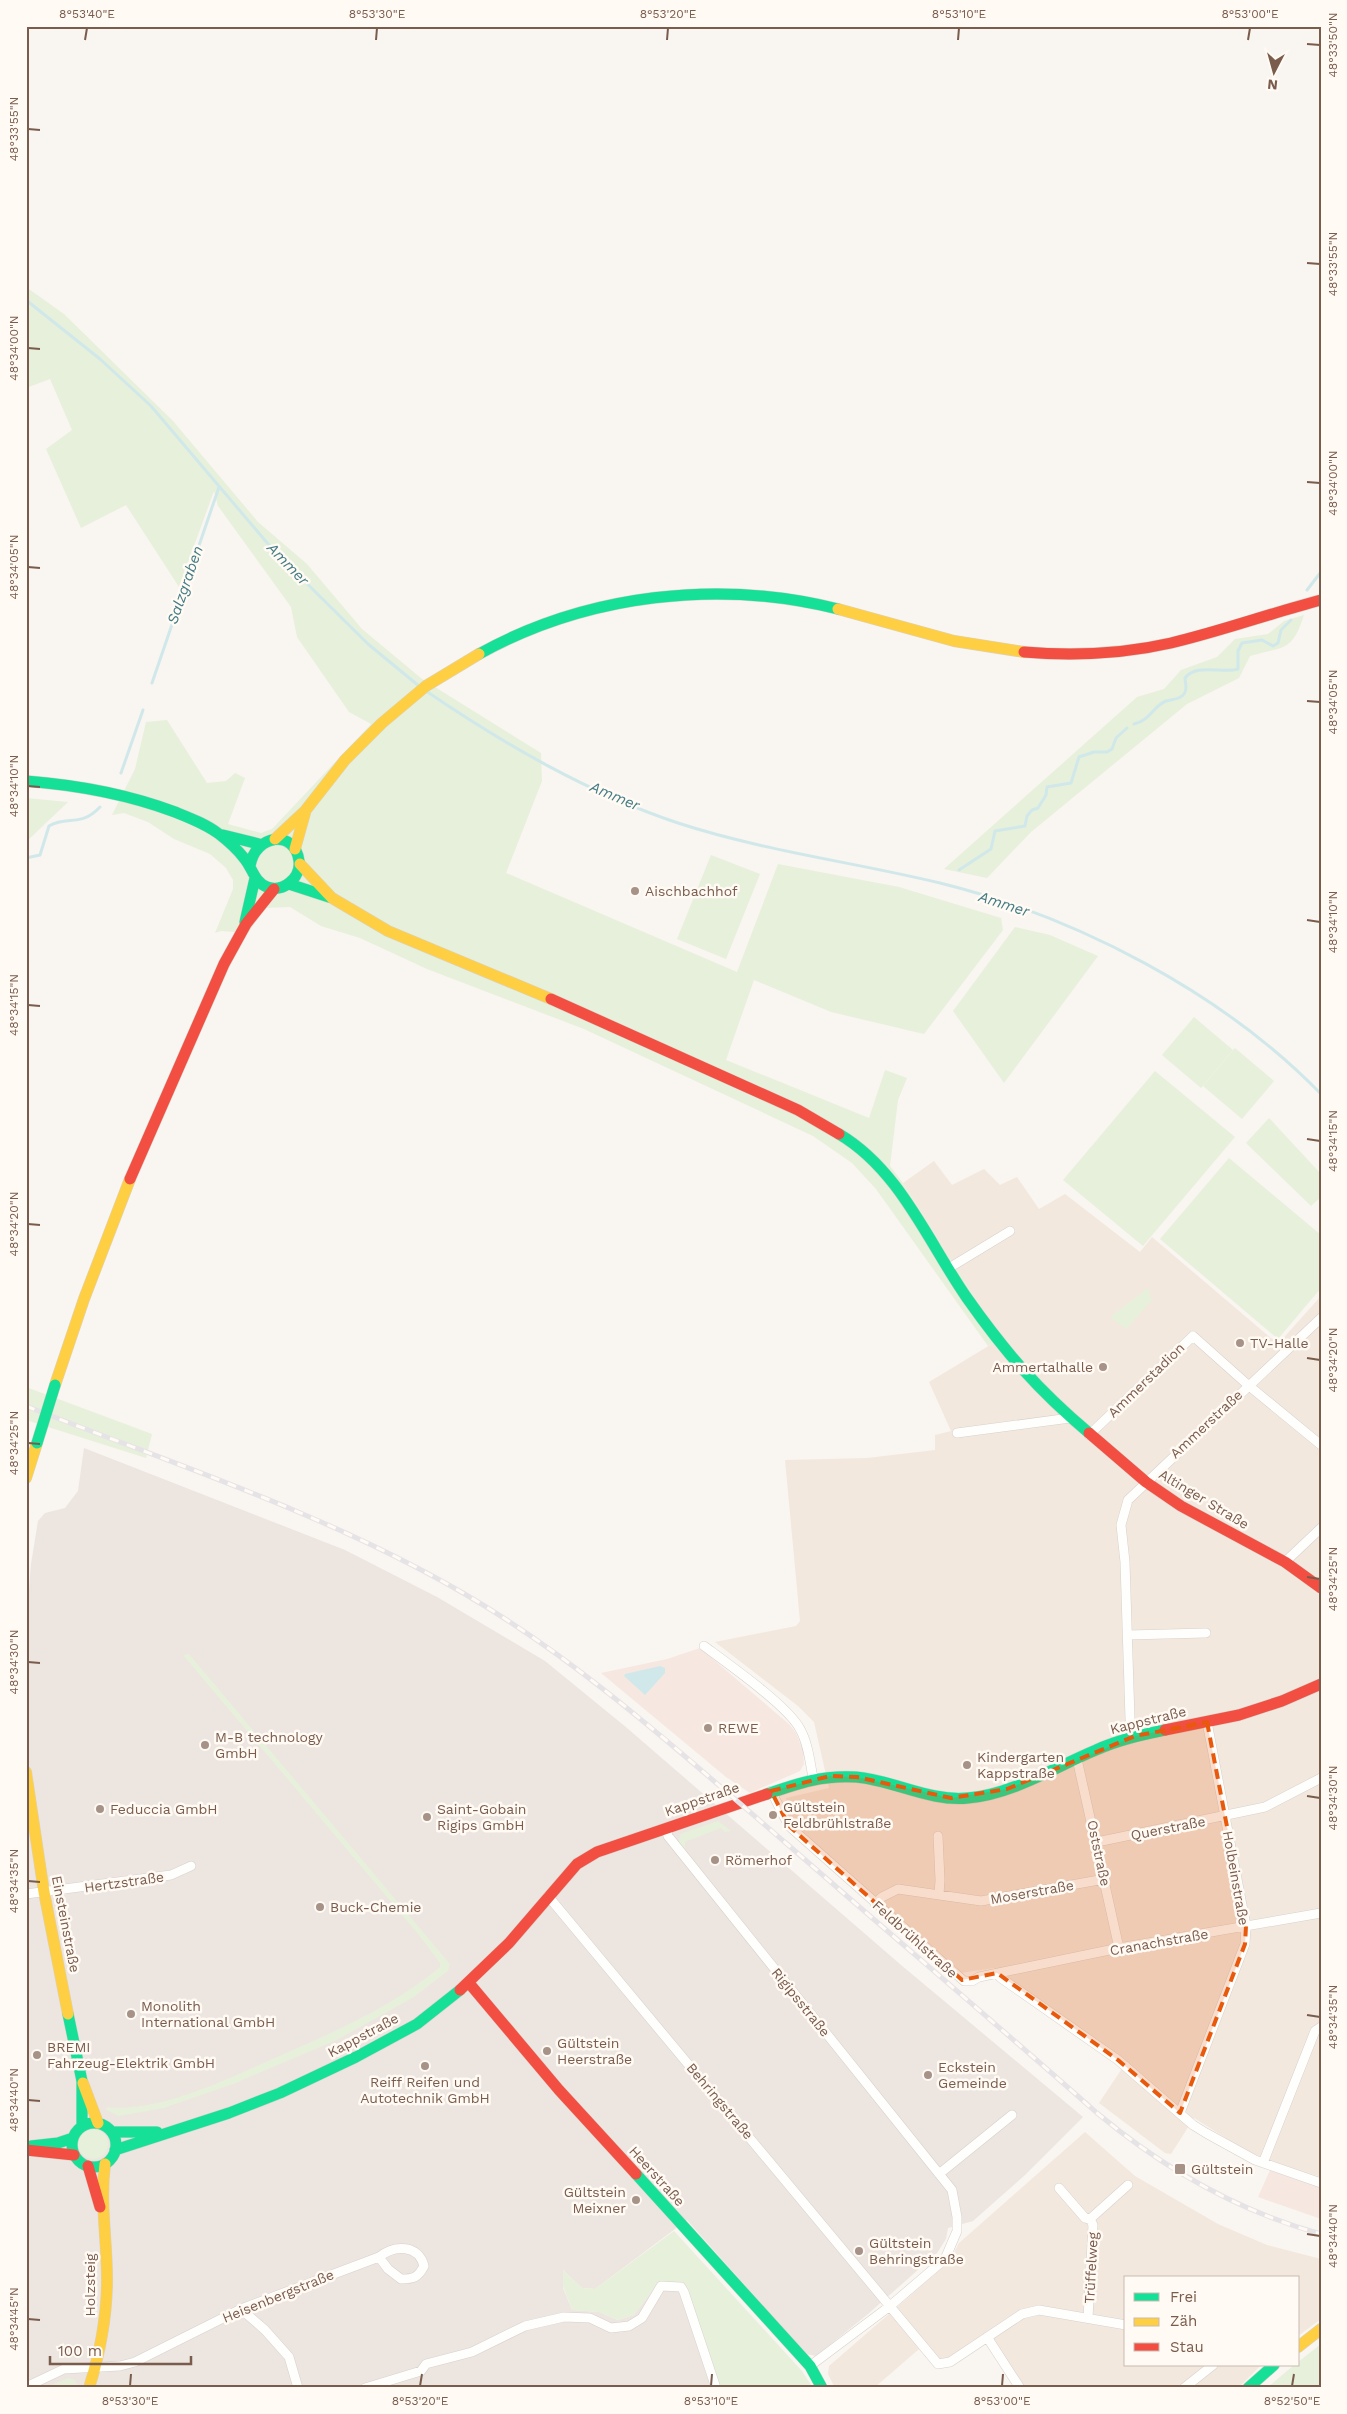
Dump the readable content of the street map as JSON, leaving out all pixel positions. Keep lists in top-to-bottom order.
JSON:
{
  "streets": {
    "street": [
      "Ammerstadion",
      "Ammerstraße",
      "Altinger Straße",
      "Kappstraße",
      "Querstraße",
      "Oststraße",
      "Holbeinstraße",
      "Hertzstraße",
      "Moserstraße",
      "Einsteinstraße",
      "Feldbrühlstraße",
      "Cranachstraße",
      "Rigipsstraße",
      "Behringstraße",
      "Heerstraße",
      "Trüffelweg",
      "Holzsteig",
      "Heisenbergstraße"
    ]
  },
  "crossings": [
    ["Ammerstadion", "Ammerstraße"],
    ["Ammerstadion", "Altinger Straße"],
    ["Ammerstraße", "Altinger Straße"],
    ["Ammerstraße", "Kappstraße"],
    ["Kappstraße", "Oststraße"],
    ["Kappstraße", "Holbeinstraße"],
    ["Kappstraße", "Einsteinstraße"],
    ["Kappstraße", "Feldbrühlstraße"],
    ["Kappstraße", "Rigipsstraße"],
    ["Kappstraße", "Behringstraße"],
    ["Kappstraße", "Heerstraße"],
    ["Kappstraße", "Holzsteig"],
    ["Querstraße", "Oststraße"],
    ["Querstraße", "Holbeinstraße"],
    ["Oststraße", "Moserstraße"],
    ["Oststraße", "Cranachstraße"],
    ["Holbeinstraße", "Cranachstraße"],
    ["Hertzstraße", "Einsteinstraße"],
    ["Moserstraße", "Feldbrühlstraße"],
    ["Einsteinstraße", "Holzsteig"],
    ["Feldbrühlstraße", "Cranachstraße"],
    ["Rigipsstraße", "Behringstraße"],
    ["Rigipsstraße", "Heerstraße"],
    ["Holzsteig", "Heisenbergstraße"]
  ],
  "water": ["Ammer", "Salzgraben"],
  "places": {
    "other": [
      "Aischbachhof",
      "TV-Halle",
      "Ammertalhalle",
      "REWE",
      "M-B technology GmbH",
      "Kindergarten Kappstraße",
      "Feduccia GmbH",
      "Gültstein Feldbrühlstraße",
      "Saint-Gobain Rigips GmbH",
      "Römerhof",
      "Buck-Chemie",
      "Monolith International GmbH",
      "Gültstein Heerstraße",
      "BREMI Fahrzeug-Elektrik GmbH",
      "Reiff Reifen und Autotechnik GmbH",
      "Eckstein Gemeinde",
      "Gültstein Meixner",
      "Gültstein Behringstraße"
    ],
    "transit": ["Gültstein"]
  },
  "legend": ["Frei", "Zäh", "Stau"],
  "scale_bar": "100 m",
  "north": "bottom",
  "coordinates": [
    "8°53'40\"E",
    "8°53'30\"E",
    "8°53'20\"E",
    "8°53'10\"E",
    "8°53'00\"E",
    "48°33'50\"N",
    "48°33'55\"N",
    "48°34'00\"N",
    "48°34'05\"N",
    "48°34'10\"N",
    "48°34'15\"N",
    "48°34'20\"N",
    "48°34'25\"N",
    "48°34'30\"N",
    "48°34'35\"N",
    "48°34'40\"N",
    "48°34'45\"N",
    "8°52'50\"E"
  ]
}
